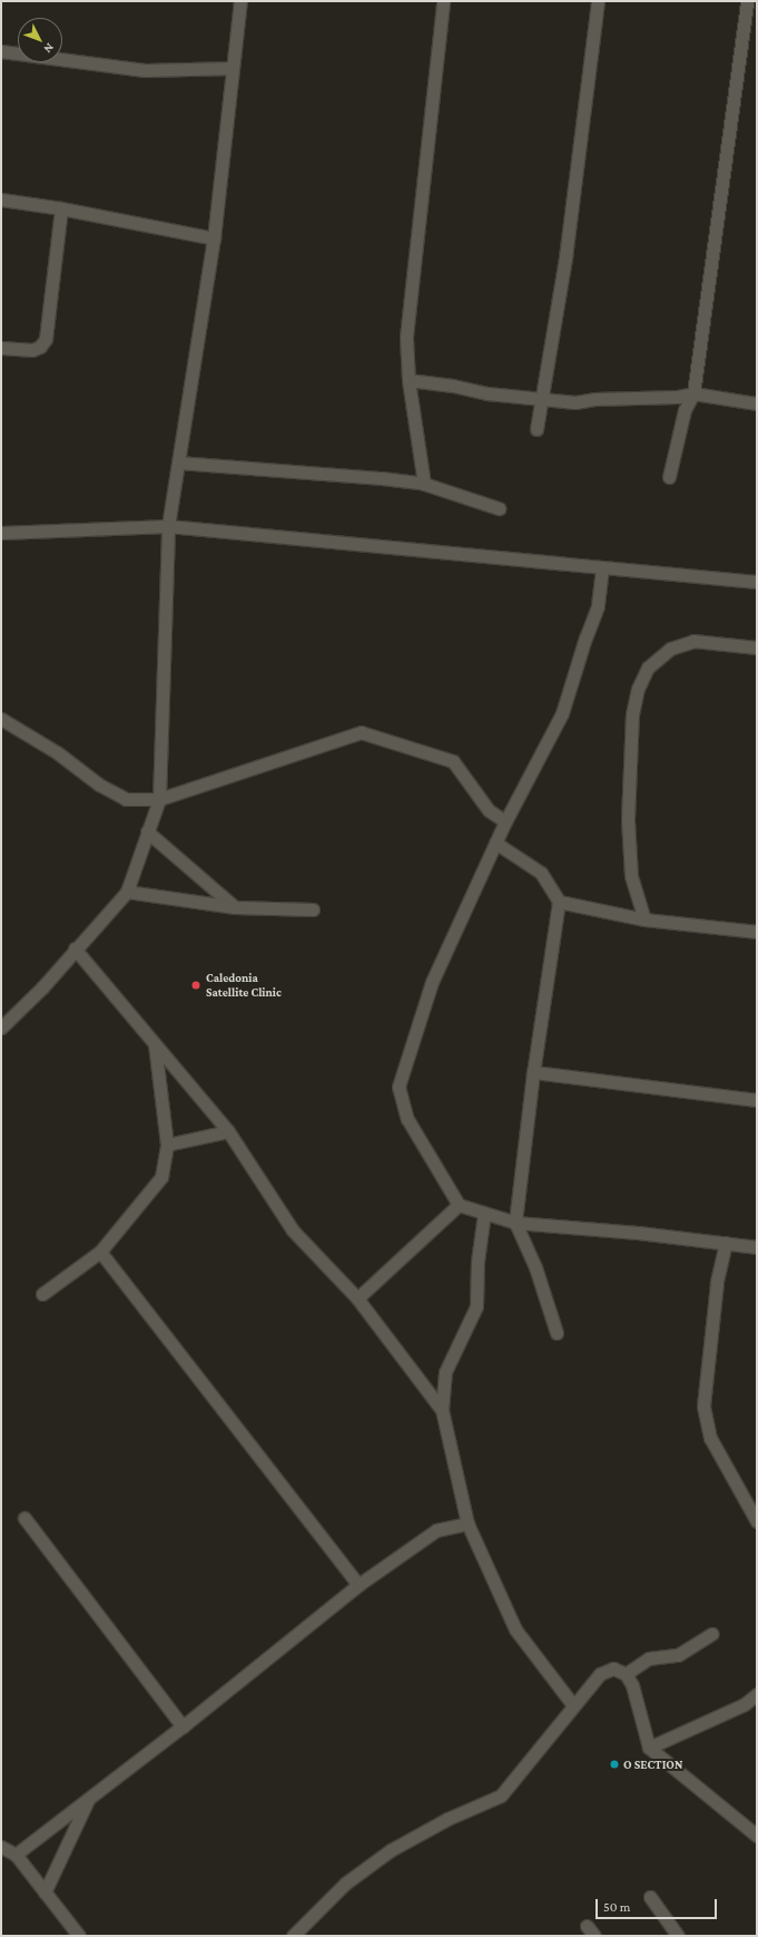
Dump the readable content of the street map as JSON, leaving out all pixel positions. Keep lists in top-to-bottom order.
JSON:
{
  "places": ["Caledonia Satellite Clinic", "O SECTION"],
  "scale_bar": "50 m",
  "north": "bottom right"
}
